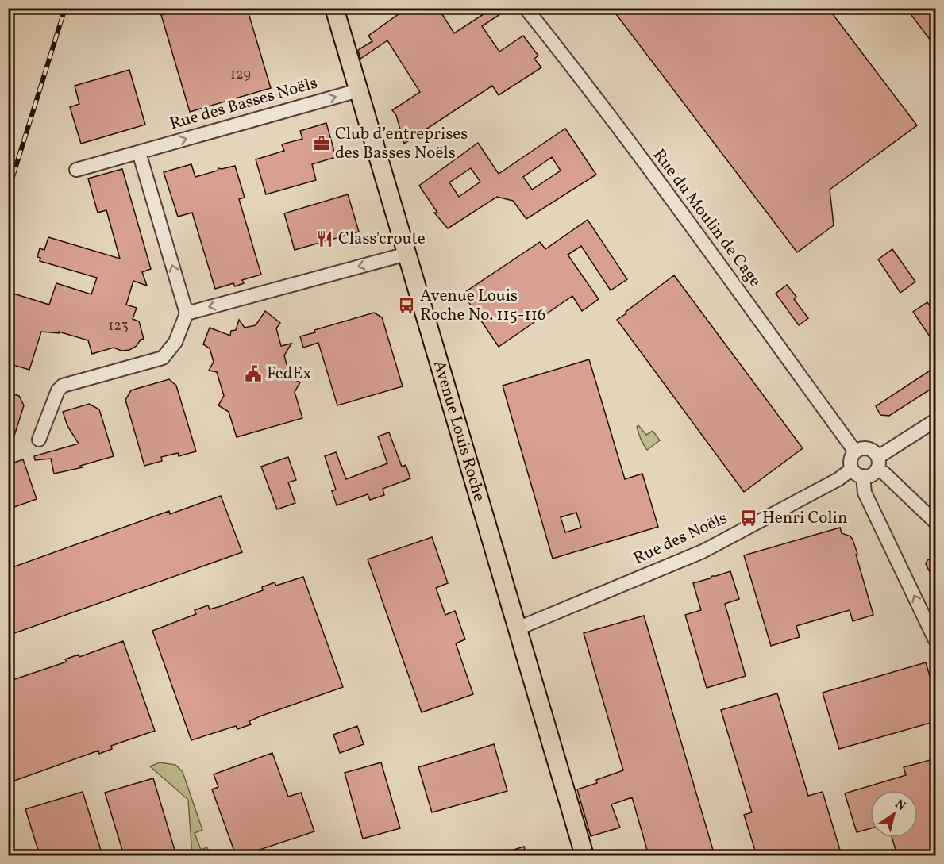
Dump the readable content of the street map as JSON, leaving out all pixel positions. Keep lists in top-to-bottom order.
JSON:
{
  "streets": {
    "main road": ["Avenue Louis Roche"],
    "street": ["Rue des Basses Noëls", "Rue du Moulin de Cage", "Rue des Noëls"]
  },
  "crossings": [
    ["Rue des Basses Noëls", "Avenue Louis Roche"],
    ["Rue du Moulin de Cage", "Rue des Noëls"],
    ["Avenue Louis Roche", "Rue des Noëls"]
  ],
  "one_way": ["Rue des Basses Noëls"],
  "places": {
    "office": ["Club d’entreprises des Basses Noëls"],
    "restaurant": ["Class'croute"],
    "bus stop": ["Avenue Louis Roche No. 115-116", "Henri Colin"],
    "public building": ["FedEx"]
  },
  "house_numbers": ["129", "123"],
  "north": "top right"
}
